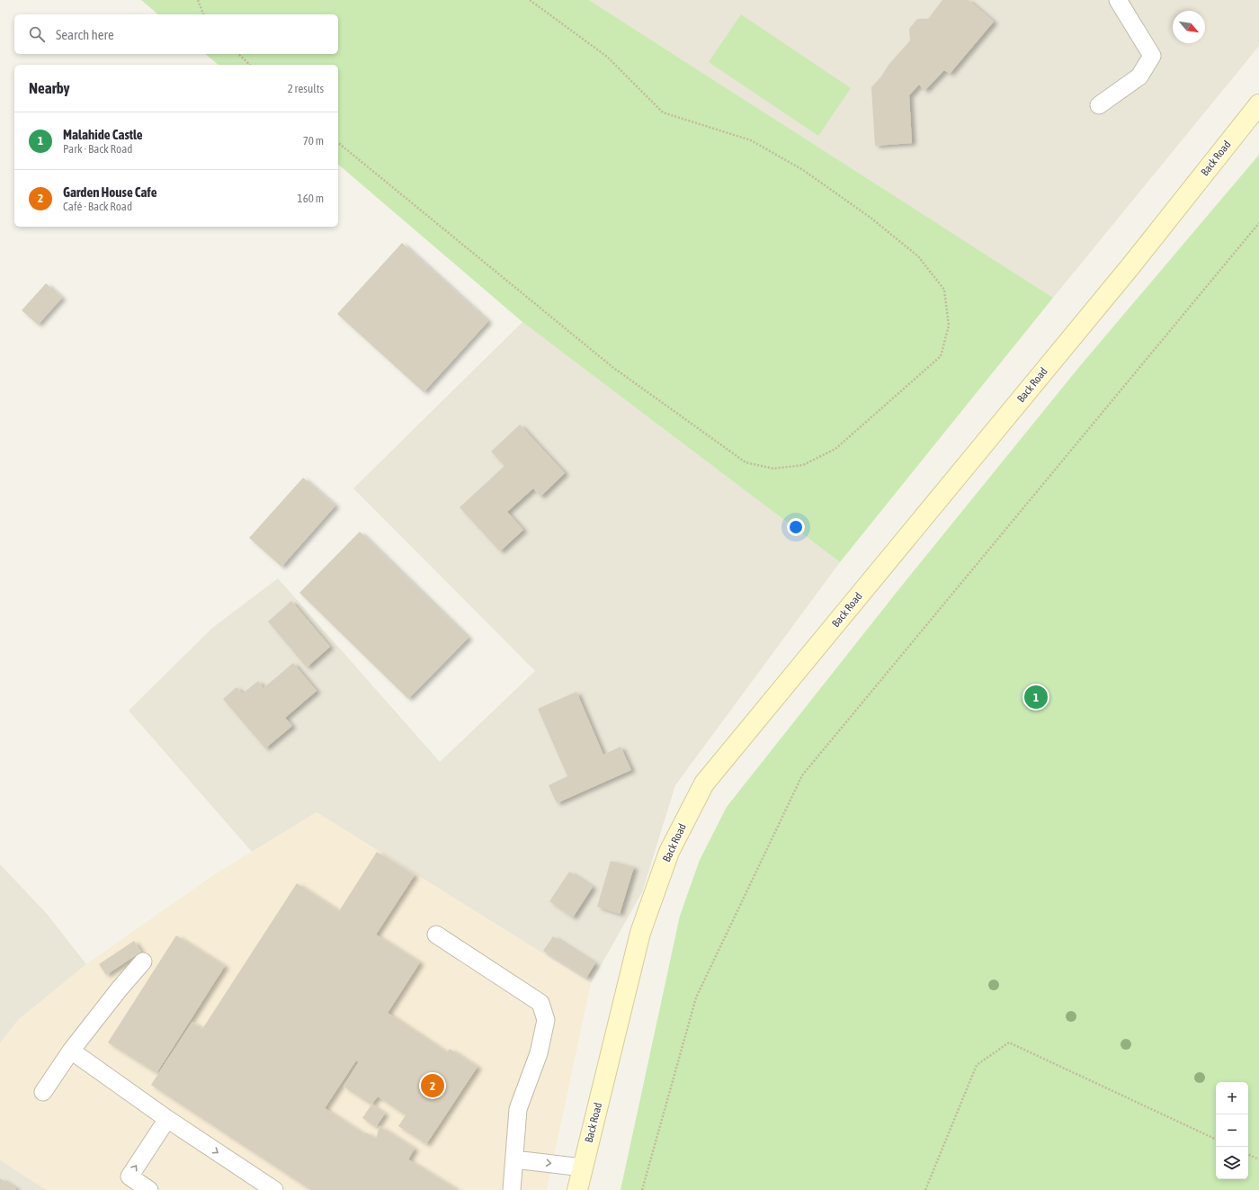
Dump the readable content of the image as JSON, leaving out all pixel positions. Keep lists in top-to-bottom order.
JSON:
{
  "streets": {
    "street": ["Back Road"]
  },
  "north": "bottom right",
  "page": {
    "search": "Search here",
    "heading": ["Nearby", "2 results"],
    "list": [
      {
        "mark": "1",
        "name": "Malahide Castle",
        "note": "Park · Back Road",
        "value": "70 m"
      },
      {
        "mark": "2",
        "name": "Garden House Cafe",
        "note": "Café · Back Road",
        "value": "160 m"
      }
    ],
    "pins": ["1", "2"],
    "map_buttons": ["+", "−"]
  }
}
